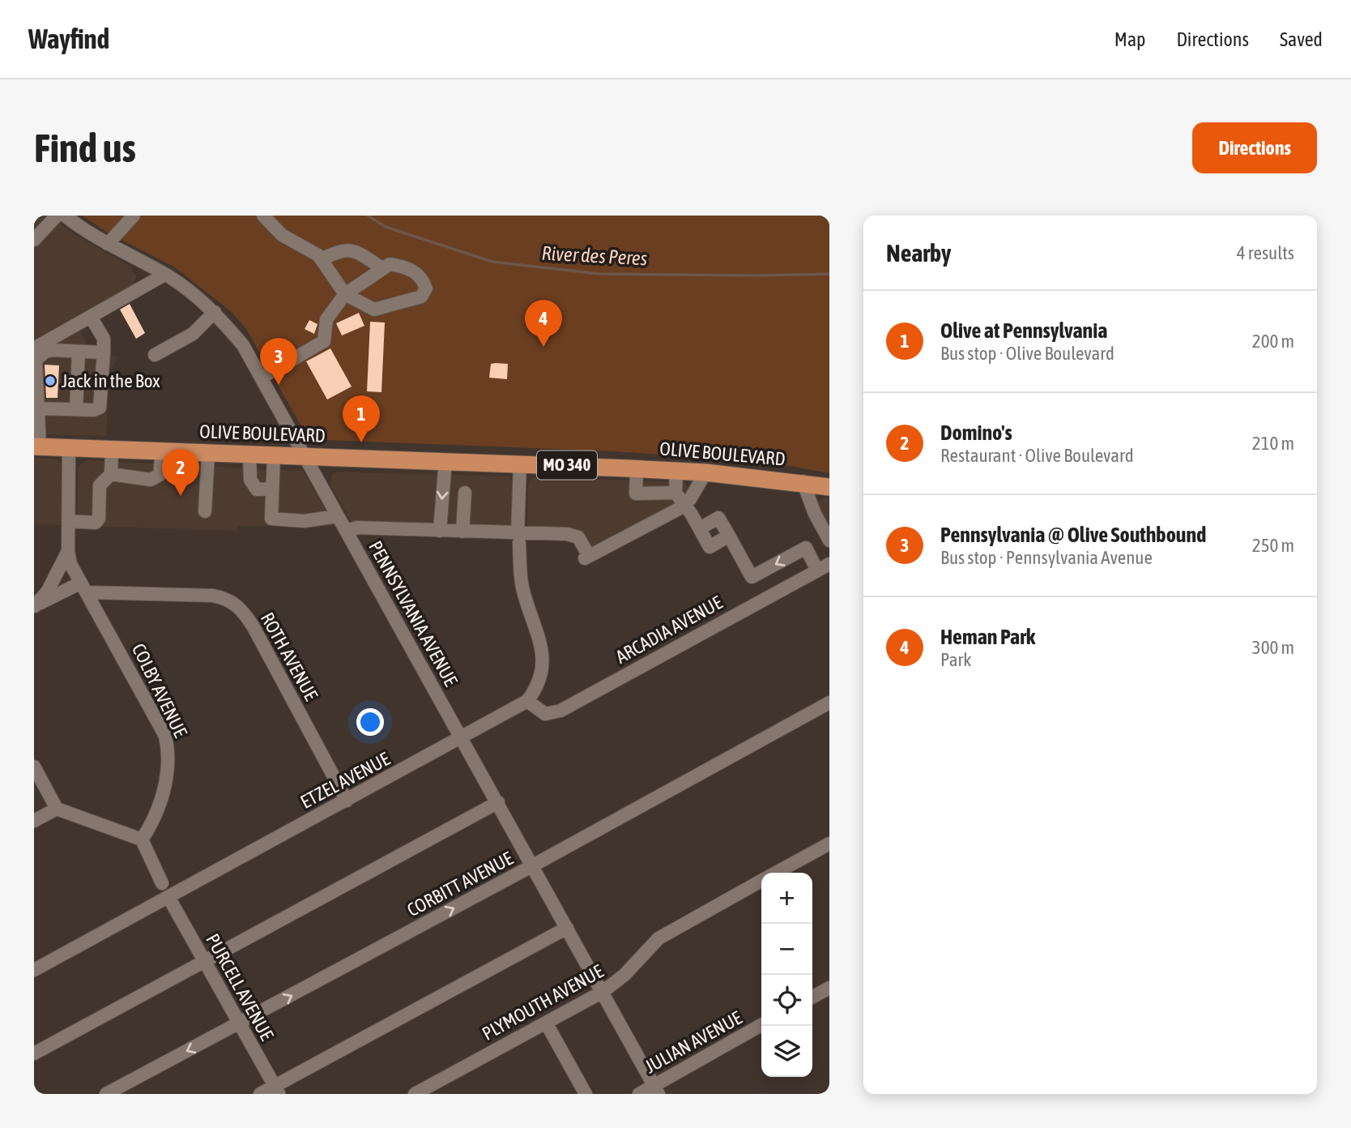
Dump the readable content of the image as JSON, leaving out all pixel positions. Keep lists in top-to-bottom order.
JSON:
{
  "streets": {
    "main road": ["OLIVE BOULEVARD", "MO 340"],
    "street": [
      "PENNSYLVANIA AVENUE",
      "ARCADIA AVENUE",
      "ROTH AVENUE",
      "COLBY AVENUE",
      "ETZEL AVENUE",
      "CORBITT AVENUE",
      "PURCELL AVENUE",
      "PLYMOUTH AVENUE",
      "JULIAN AVENUE"
    ]
  },
  "crossings": [
    ["OLIVE BOULEVARD", "PENNSYLVANIA AVENUE"],
    ["PENNSYLVANIA AVENUE", "ETZEL AVENUE"],
    ["PENNSYLVANIA AVENUE", "CORBITT AVENUE"],
    ["PENNSYLVANIA AVENUE", "PLYMOUTH AVENUE"],
    ["PENNSYLVANIA AVENUE", "JULIAN AVENUE"],
    ["ARCADIA AVENUE", "ETZEL AVENUE"],
    ["ROTH AVENUE", "COLBY AVENUE"],
    ["ROTH AVENUE", "ETZEL AVENUE"],
    ["ETZEL AVENUE", "PURCELL AVENUE"],
    ["CORBITT AVENUE", "PURCELL AVENUE"]
  ],
  "water": ["River des Peres"],
  "places": ["Jack in the Box"],
  "page": {
    "header": "Wayfind",
    "nav": ["Map", "Directions", "Saved"],
    "buttons": "Directions",
    "title": "Find us",
    "heading": ["Nearby", "4 results"],
    "list": [
      {
        "mark": "1",
        "name": "Olive at Pennsylvania",
        "note": "Bus stop · Olive Boulevard",
        "value": "200 m"
      },
      {
        "mark": "2",
        "name": "Domino's",
        "note": "Restaurant · Olive Boulevard",
        "value": "210 m"
      },
      {
        "mark": "3",
        "name": "Pennsylvania @ Olive Southbound",
        "note": "Bus stop · Pennsylvania Avenue",
        "value": "250 m"
      },
      {
        "mark": "4",
        "name": "Heman Park",
        "note": "Park",
        "value": "300 m"
      }
    ],
    "pins": [
      "4",
      "3",
      "1",
      "2"
    ],
    "map_buttons": ["+", "−"]
  }
}
